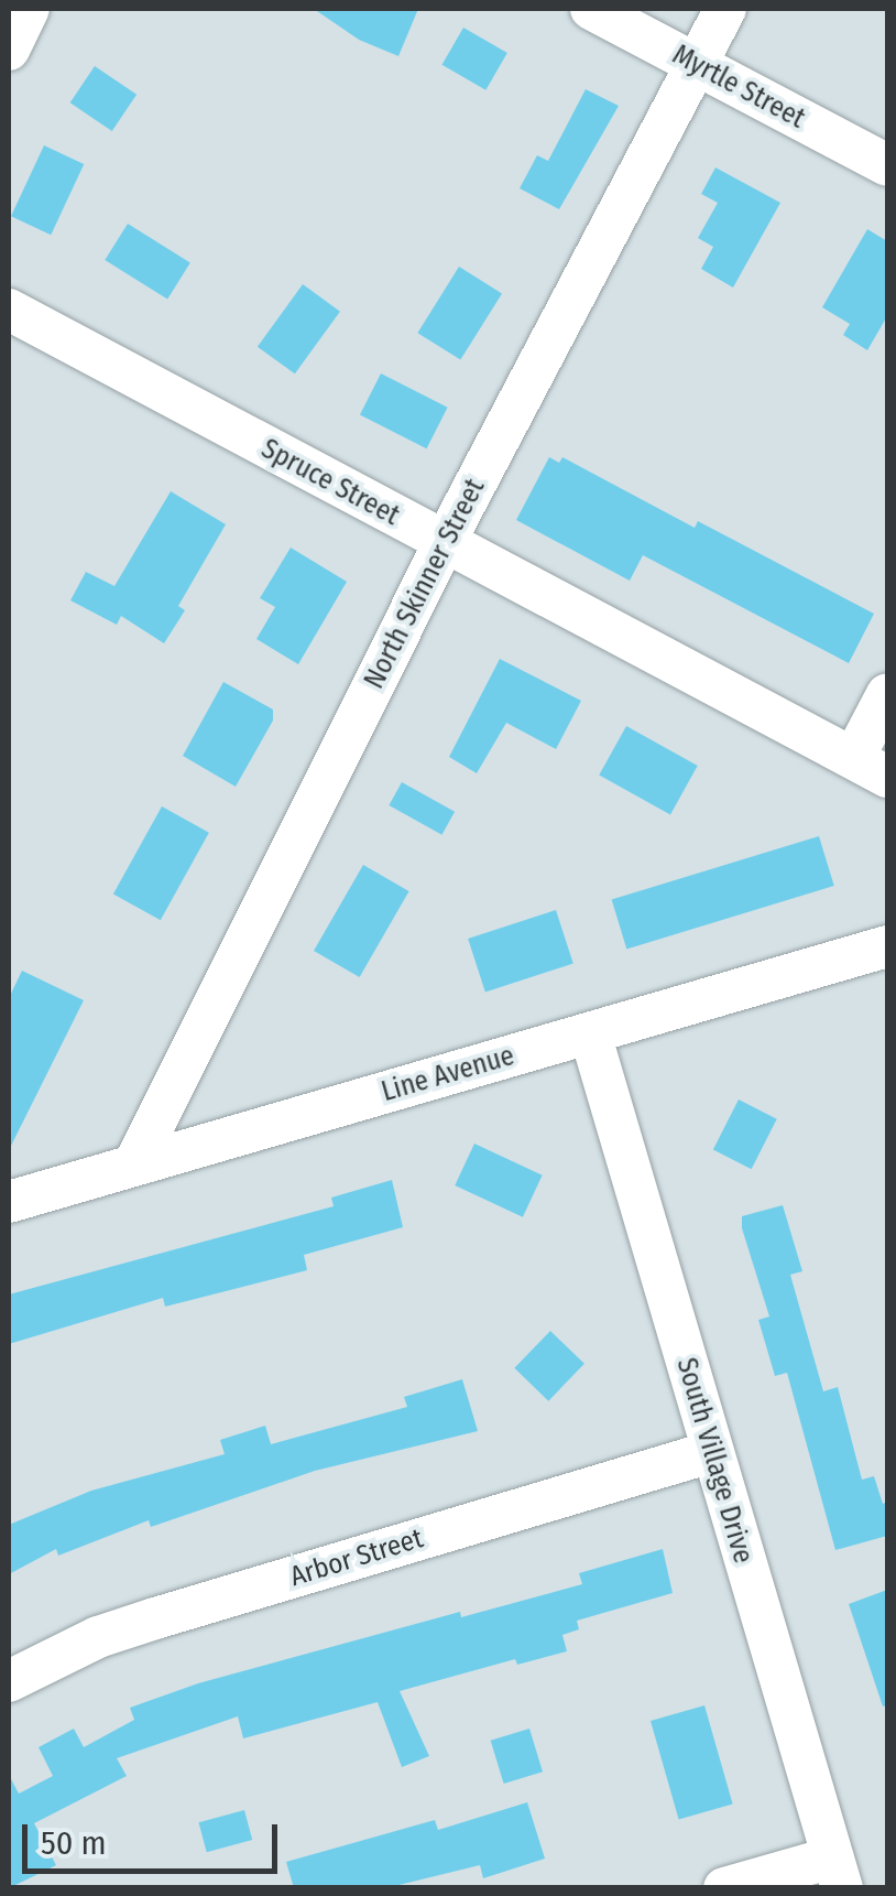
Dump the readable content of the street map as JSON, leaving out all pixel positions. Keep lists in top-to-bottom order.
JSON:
{
  "streets": {
    "street": [
      "Myrtle Street",
      "Spruce Street",
      "North Skinner Street",
      "Line Avenue",
      "South Village Drive",
      "Arbor Street"
    ]
  },
  "crossings": [
    ["Myrtle Street", "North Skinner Street"],
    ["Spruce Street", "North Skinner Street"],
    ["North Skinner Street", "Line Avenue"],
    ["Line Avenue", "South Village Drive"],
    ["South Village Drive", "Arbor Street"]
  ],
  "scale_bar": "50 m"
}
